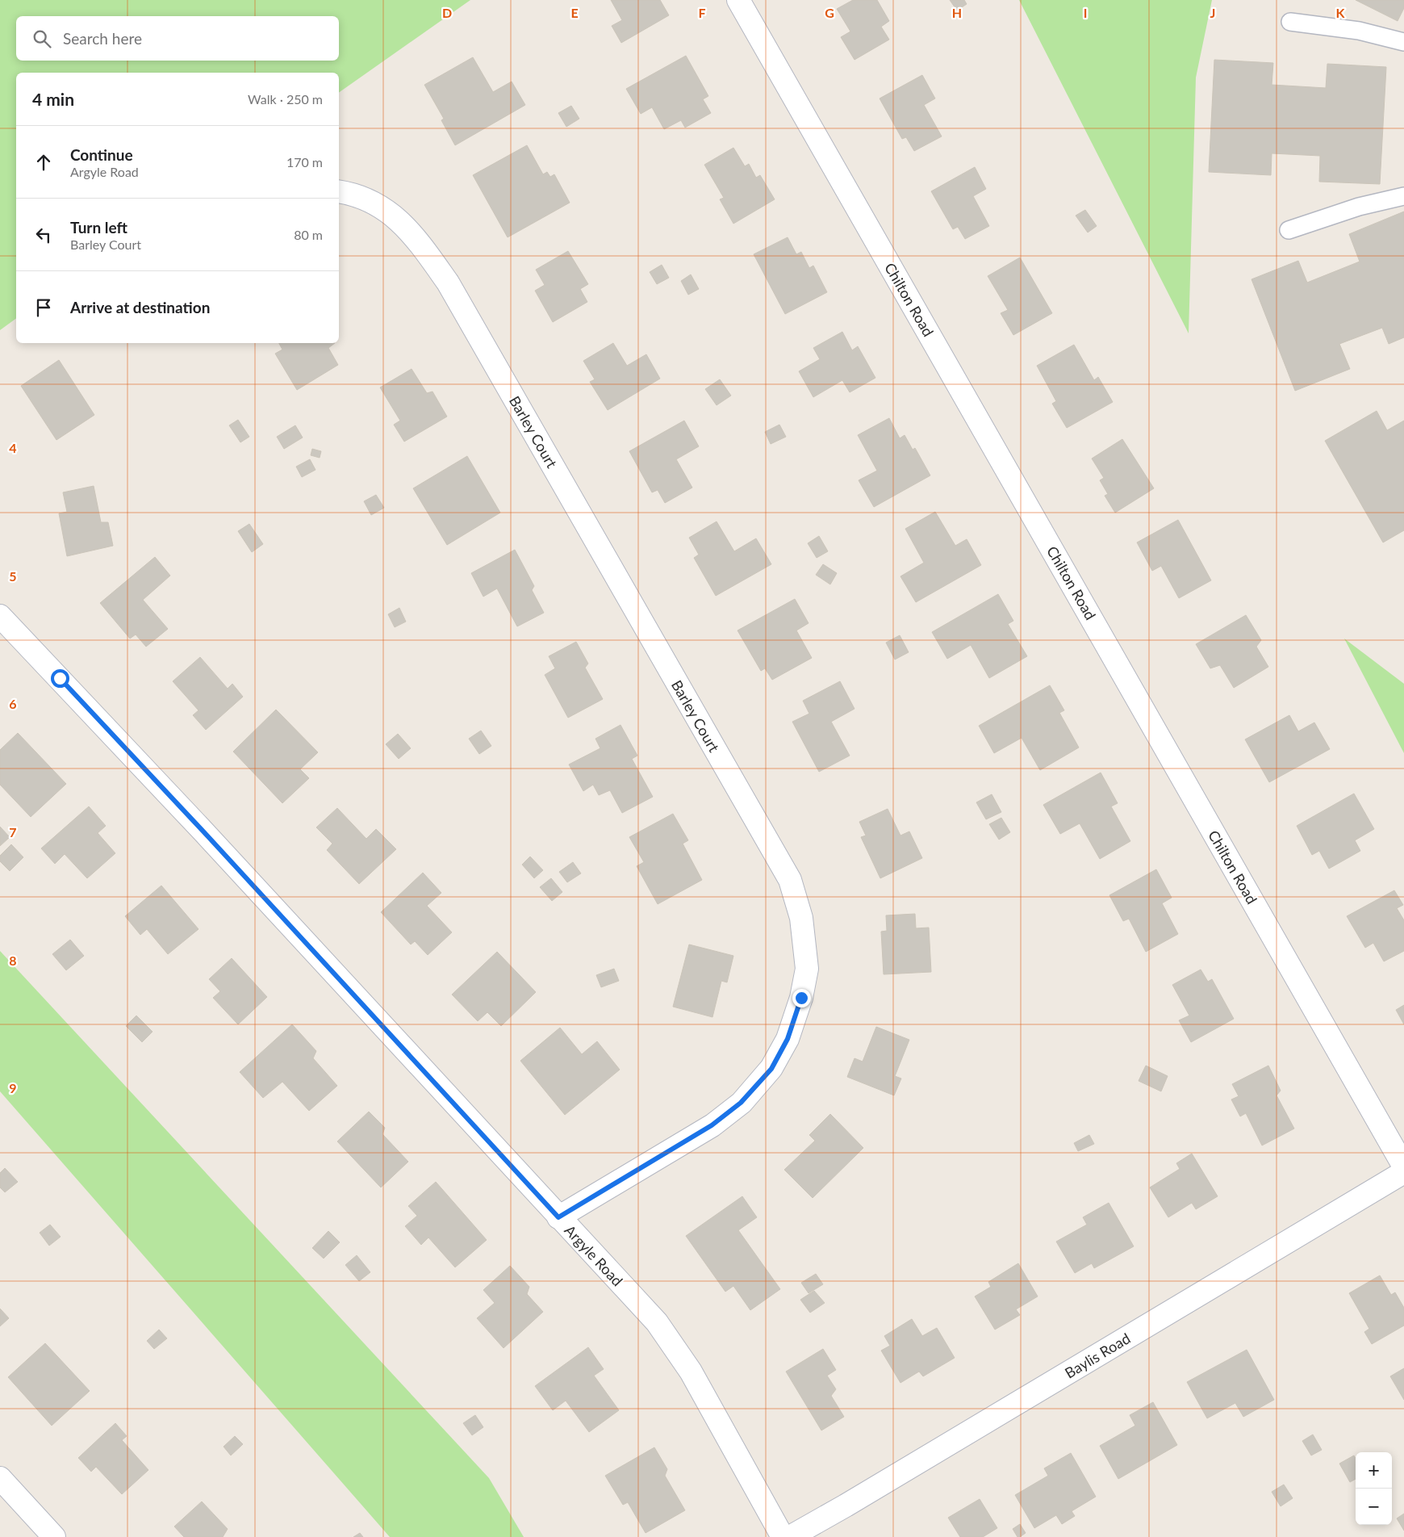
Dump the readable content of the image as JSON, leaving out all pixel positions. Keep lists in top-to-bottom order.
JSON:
{
  "streets": {
    "street": [
      "Chilton Road",
      "Barley Court",
      "Argyle Road",
      "Baylis Road"
    ]
  },
  "crossings": [
    ["Barley Court", "Argyle Road"]
  ],
  "page": {
    "search": "Search here",
    "heading": ["4 min", "Walk · 250 m"],
    "list": [
      ["Continue", "Argyle Road", "170 m"],
      ["Turn left", "Barley Court", "80 m"],
      "Arrive at destination"
    ],
    "map_buttons": ["+", "−"]
  },
  "grid": {
    "columns": [
      "D",
      "E",
      "F",
      "G",
      "H",
      "I",
      "J",
      "K"
    ],
    "rows": [
      "4",
      "5",
      "6",
      "7",
      "8",
      "9"
    ]
  }
}
